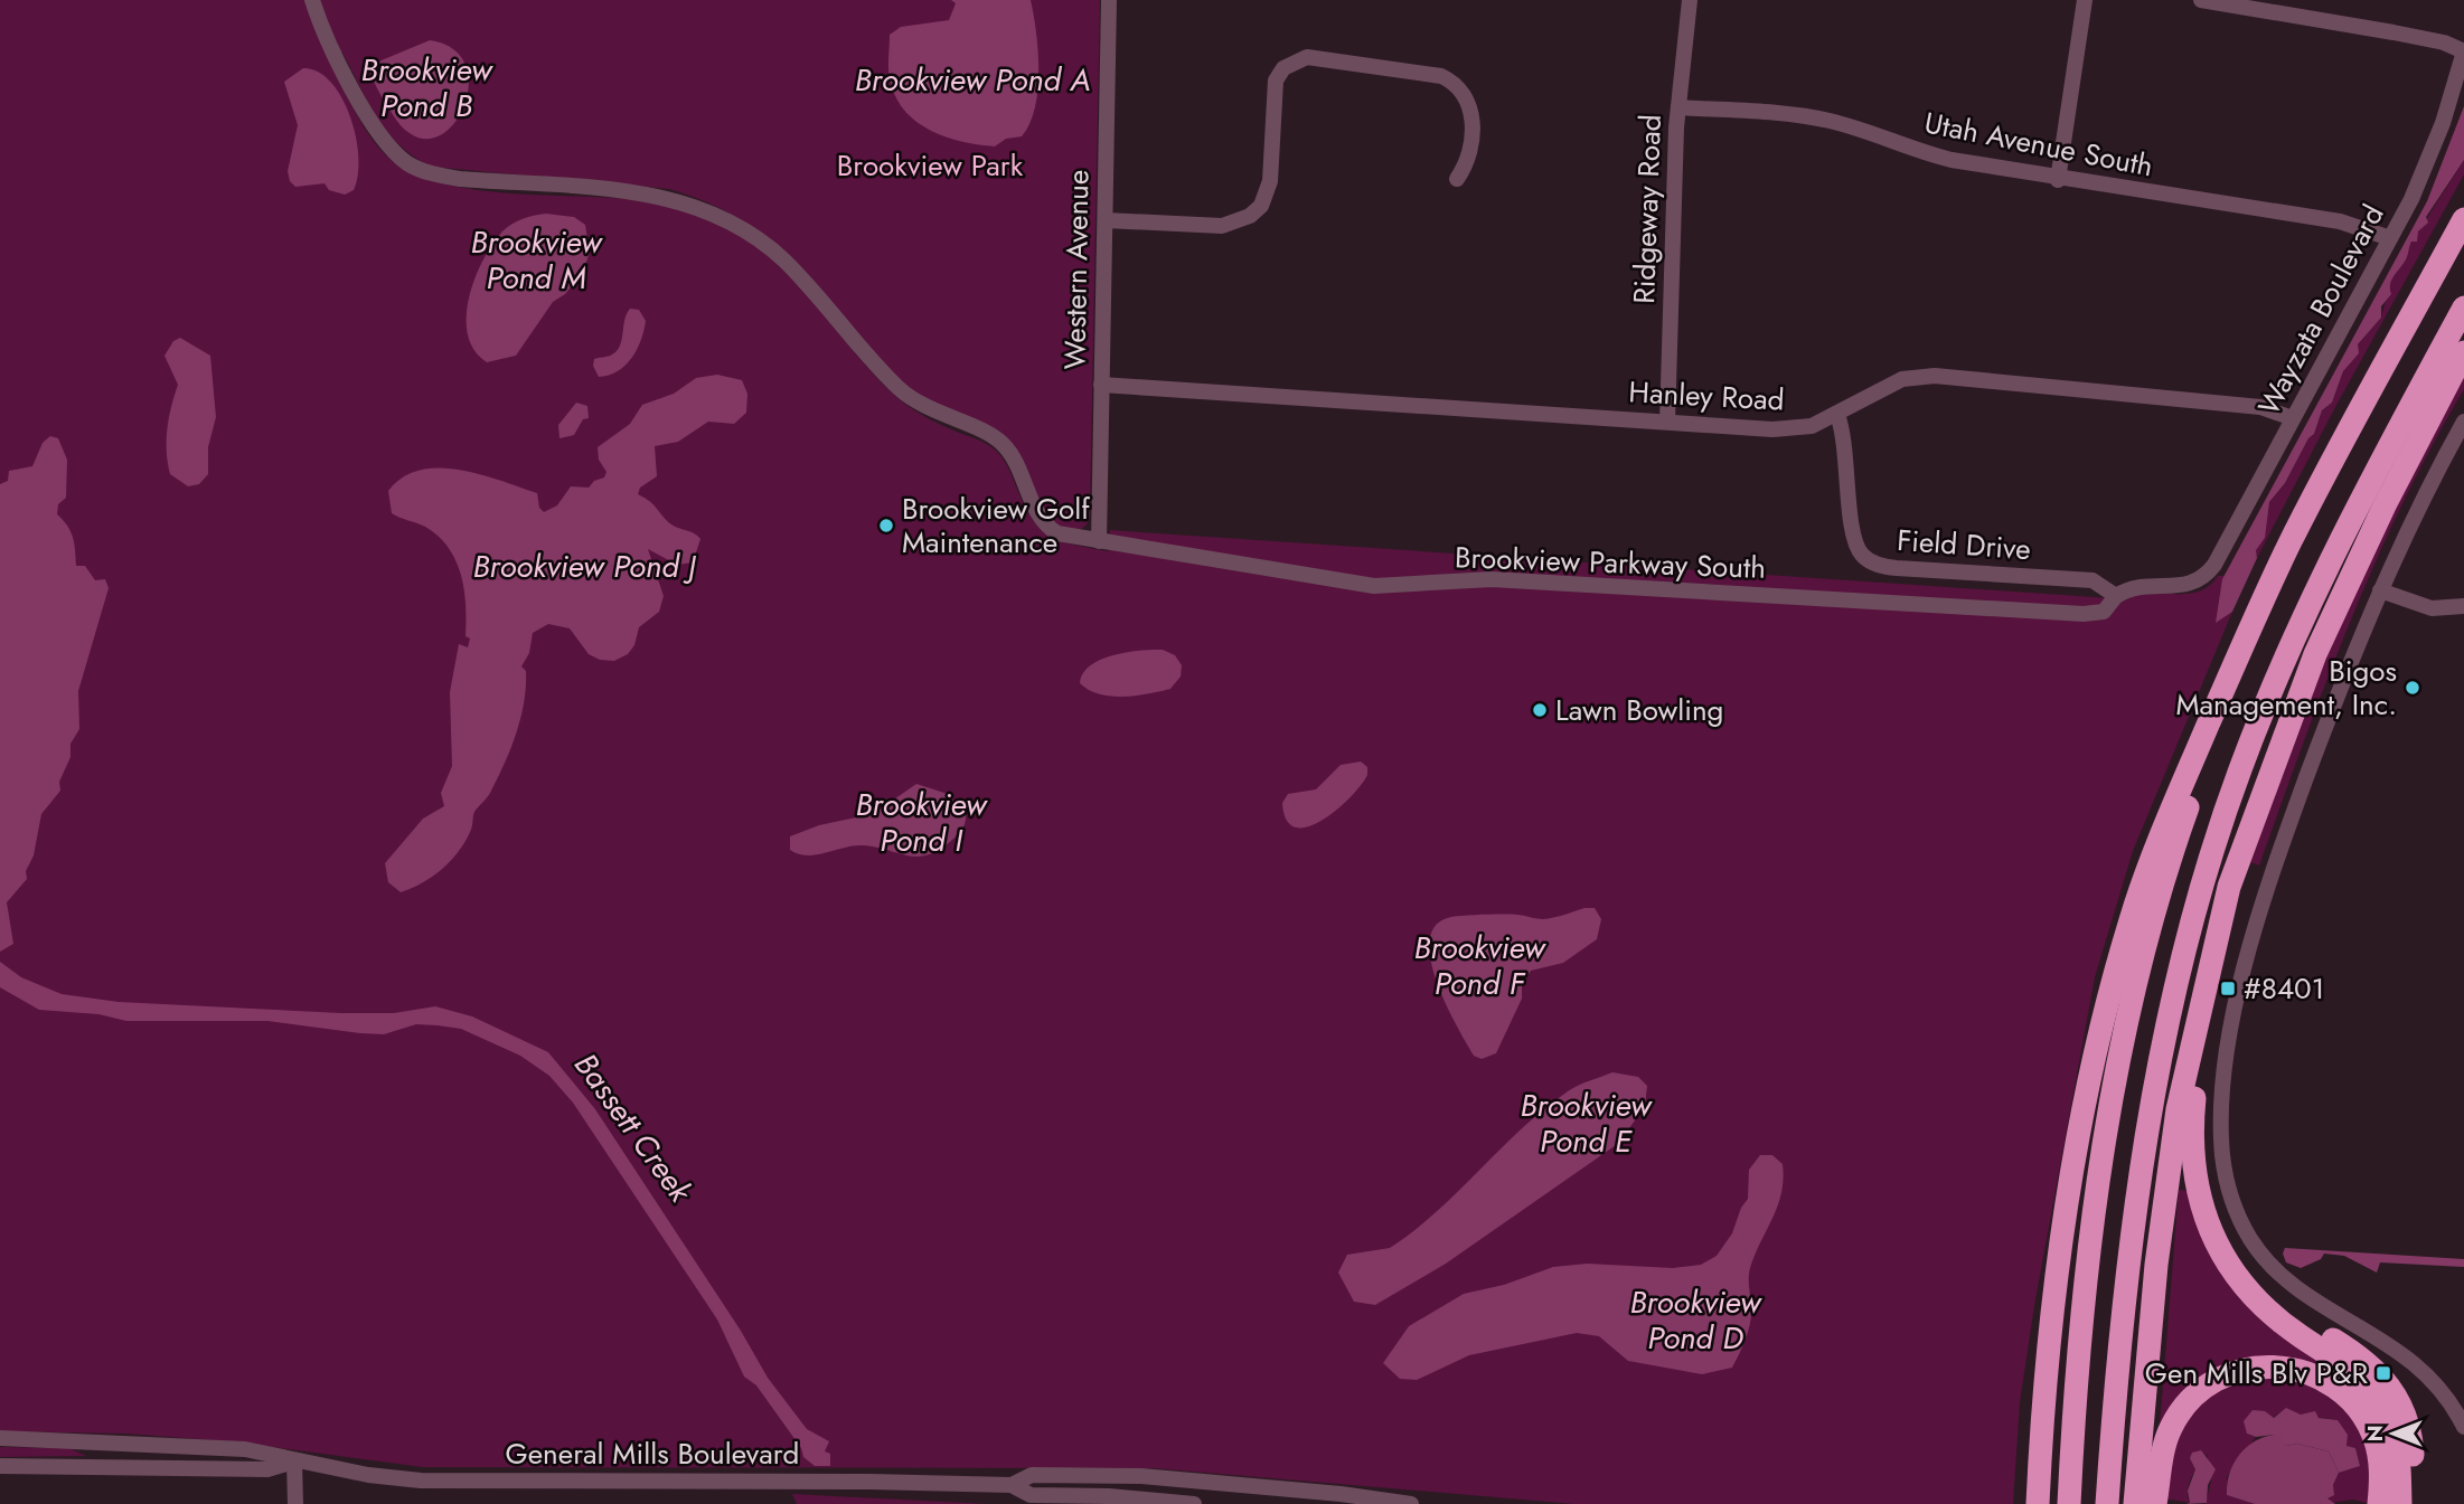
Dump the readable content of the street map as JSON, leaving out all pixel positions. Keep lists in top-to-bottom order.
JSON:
{
  "streets": {
    "street": [
      "Utah Avenue South",
      "Ridgeway Road",
      "Western Avenue",
      "Wayzata Boulevard",
      "Hanley Road",
      "Field Drive",
      "Brookview Parkway South",
      "General Mills Boulevard"
    ]
  },
  "crossings": [
    ["Utah Avenue South", "Ridgeway Road"],
    ["Utah Avenue South", "Wayzata Boulevard"],
    ["Ridgeway Road", "Hanley Road"],
    ["Western Avenue", "Hanley Road"],
    ["Western Avenue", "Brookview Parkway South"],
    ["Wayzata Boulevard", "Hanley Road"],
    ["Wayzata Boulevard", "Field Drive"],
    ["Wayzata Boulevard", "Brookview Parkway South"],
    ["Hanley Road", "Field Drive"],
    ["Field Drive", "Brookview Parkway South"]
  ],
  "water": [
    "Brookview Pond B",
    "Brookview Pond A",
    "Brookview Pond M",
    "Brookview Pond J",
    "Brookview Pond I",
    "Brookview Pond F",
    "Brookview Pond E",
    "Bassett Creek",
    "Brookview Pond D"
  ],
  "parks": ["Brookview Park"],
  "places": {
    "other": ["Brookview Golf Maintenance", "Bigos Management, Inc.", "Lawn Bowling"],
    "transit": ["#8401", "Gen Mills Blv P&R"]
  },
  "north": "left"
}
